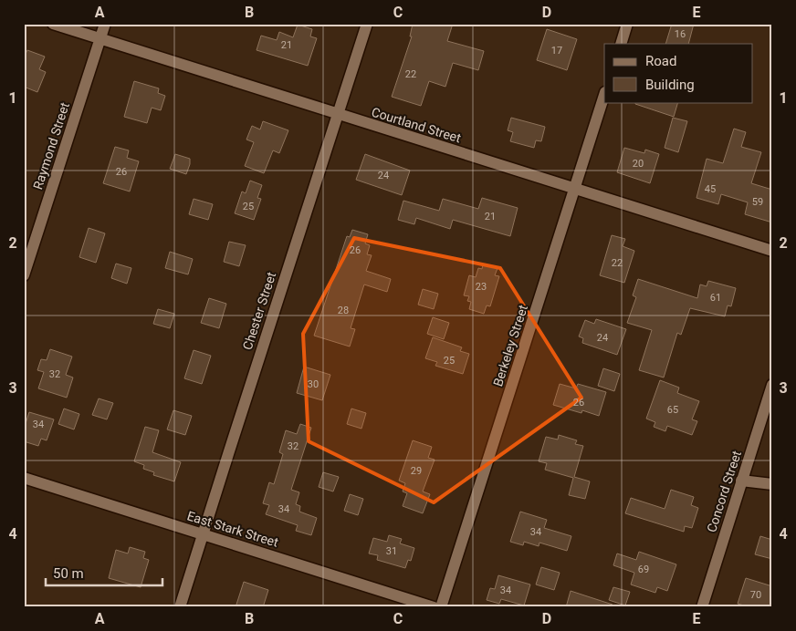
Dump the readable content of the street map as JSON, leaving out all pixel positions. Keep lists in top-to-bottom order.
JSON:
{
  "streets": {
    "street": [
      "Courtland Street",
      "Raymond Street",
      "Chester Street",
      "Berkeley Street",
      "Concord Street",
      "East Stark Street"
    ]
  },
  "crossings": [
    ["Courtland Street", "Raymond Street"],
    ["Courtland Street", "Chester Street"],
    ["Courtland Street", "Berkeley Street"],
    ["Chester Street", "East Stark Street"]
  ],
  "house_numbers": [
    "16",
    "21",
    "17",
    "22",
    "20",
    "26",
    "24",
    "45",
    "59",
    "25",
    "21",
    "26",
    "22",
    "23",
    "61",
    "28",
    "24",
    "25",
    "32",
    "30",
    "26",
    "65",
    "34",
    "32",
    "29",
    "34",
    "34",
    "31",
    "69",
    "34",
    "70"
  ],
  "legend": ["Road", "Building"],
  "scale_bar": "50 m",
  "grid": {
    "columns": [
      "A",
      "B",
      "C",
      "D",
      "E"
    ],
    "rows": [
      "1",
      "2",
      "3",
      "4"
    ]
  }
}
